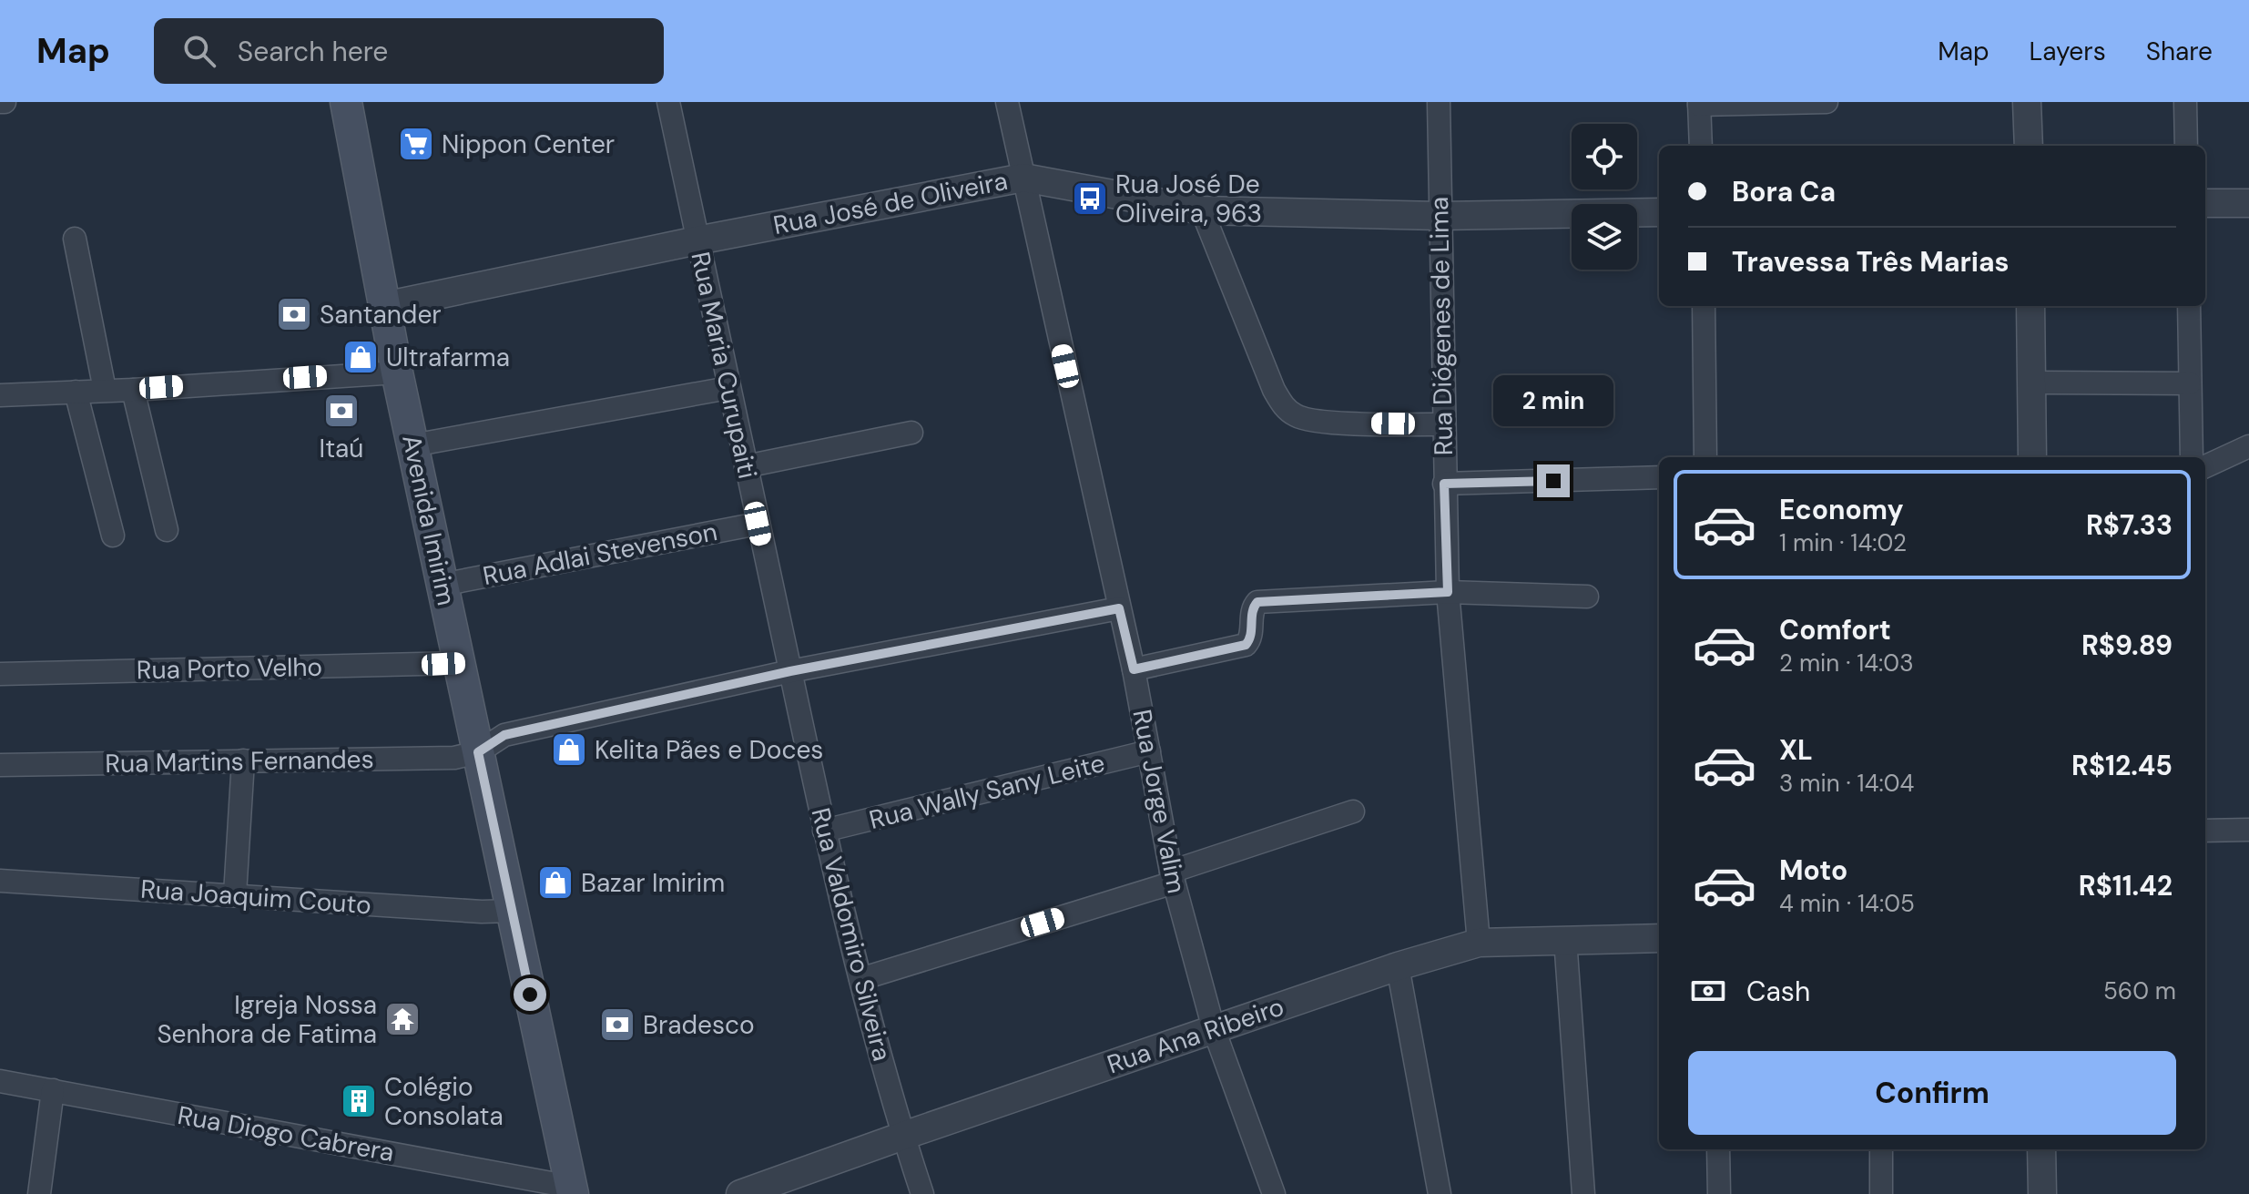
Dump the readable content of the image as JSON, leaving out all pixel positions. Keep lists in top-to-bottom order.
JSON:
{
  "streets": {
    "main road": ["Avenida Imirim"],
    "street": [
      "Rua José de Oliveira",
      "Rua Diógenes de Lima",
      "Rua Maria Curupaiti",
      "Rua Adlai Stevenson",
      "Rua Porto Velho",
      "Rua Martins Fernandes",
      "Rua Wally Sany Leite",
      "Rua Jorge Valim",
      "Rua Joaquim Couto",
      "Rua Valdomiro Silveira",
      "Rua Ana Ribeiro",
      "Rua Diogo Cabrera"
    ]
  },
  "crossings": [
    ["Rua José de Oliveira", "Rua Diógenes de Lima"],
    ["Rua José de Oliveira", "Rua Maria Curupaiti"],
    ["Rua José de Oliveira", "Avenida Imirim"],
    ["Rua José de Oliveira", "Rua Jorge Valim"],
    ["Rua Diógenes de Lima", "Rua Ana Ribeiro"],
    ["Rua Maria Curupaiti", "Rua Adlai Stevenson"],
    ["Rua Maria Curupaiti", "Rua Valdomiro Silveira"],
    ["Avenida Imirim", "Rua Adlai Stevenson"],
    ["Avenida Imirim", "Rua Porto Velho"],
    ["Avenida Imirim", "Rua Martins Fernandes"],
    ["Avenida Imirim", "Rua Joaquim Couto"],
    ["Avenida Imirim", "Rua Diogo Cabrera"],
    ["Rua Wally Sany Leite", "Rua Jorge Valim"],
    ["Rua Wally Sany Leite", "Rua Valdomiro Silveira"],
    ["Rua Jorge Valim", "Rua Ana Ribeiro"],
    ["Rua Valdomiro Silveira", "Rua Ana Ribeiro"]
  ],
  "places": {
    "supermarket": ["Nippon Center"],
    "bus stop": ["Rua José De Oliveira, 963"],
    "bank": ["Santander", "Itaú", "Bradesco"],
    "shop": ["Ultrafarma", "Kelita Pães e Doces", "Bazar Imirim"],
    "temple": ["Igreja Nossa Senhora de Fatima"],
    "building": ["Colégio Consolata"]
  },
  "page": {
    "header": "Map",
    "search": "Search here",
    "nav": ["Map", "Layers", "Share"],
    "banner": ["Bora Ca", "Travessa Três Marias"],
    "bubble": "2 min",
    "list": [
      {
        "name": "Economy",
        "note": "1 min · 14:02",
        "value": "R$7.33"
      },
      {
        "name": "Comfort",
        "note": "2 min · 14:03",
        "value": "R$9.89"
      },
      {
        "name": "XL",
        "note": "3 min · 14:04",
        "value": "R$12.45"
      },
      {
        "name": "Moto",
        "note": "4 min · 14:05",
        "value": "R$11.42"
      }
    ],
    "pay": ["Cash", "560 m"],
    "buttons": "Confirm"
  }
}
